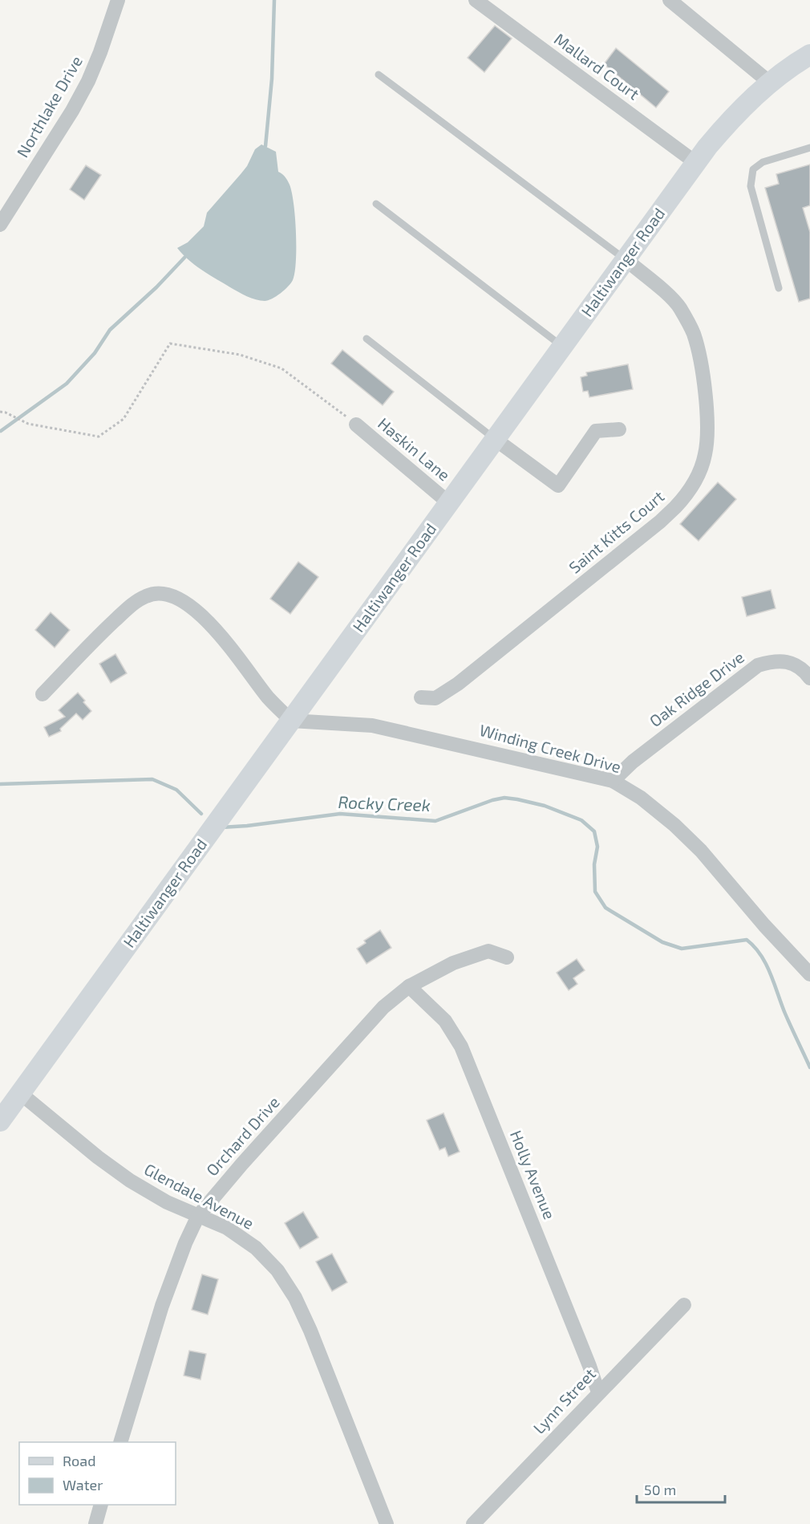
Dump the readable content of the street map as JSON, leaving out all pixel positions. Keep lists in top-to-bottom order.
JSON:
{
  "streets": {
    "street": [
      "Mallard Court",
      "Northlake Drive",
      "Haltiwanger Road",
      "Haskin Lane",
      "Saint Kitts Court",
      "Oak Ridge Drive",
      "Winding Creek Drive",
      "Orchard Drive",
      "Holly Avenue",
      "Glendale Avenue",
      "Lynn Street"
    ]
  },
  "crossings": [
    ["Mallard Court", "Haltiwanger Road"],
    ["Haltiwanger Road", "Haskin Lane"],
    ["Haltiwanger Road", "Saint Kitts Court"],
    ["Haltiwanger Road", "Winding Creek Drive"],
    ["Haltiwanger Road", "Glendale Avenue"],
    ["Oak Ridge Drive", "Winding Creek Drive"],
    ["Orchard Drive", "Holly Avenue"],
    ["Orchard Drive", "Glendale Avenue"],
    ["Holly Avenue", "Lynn Street"]
  ],
  "water": ["Rocky Creek"],
  "legend": ["Road", "Water"],
  "scale_bar": "50 m"
}
